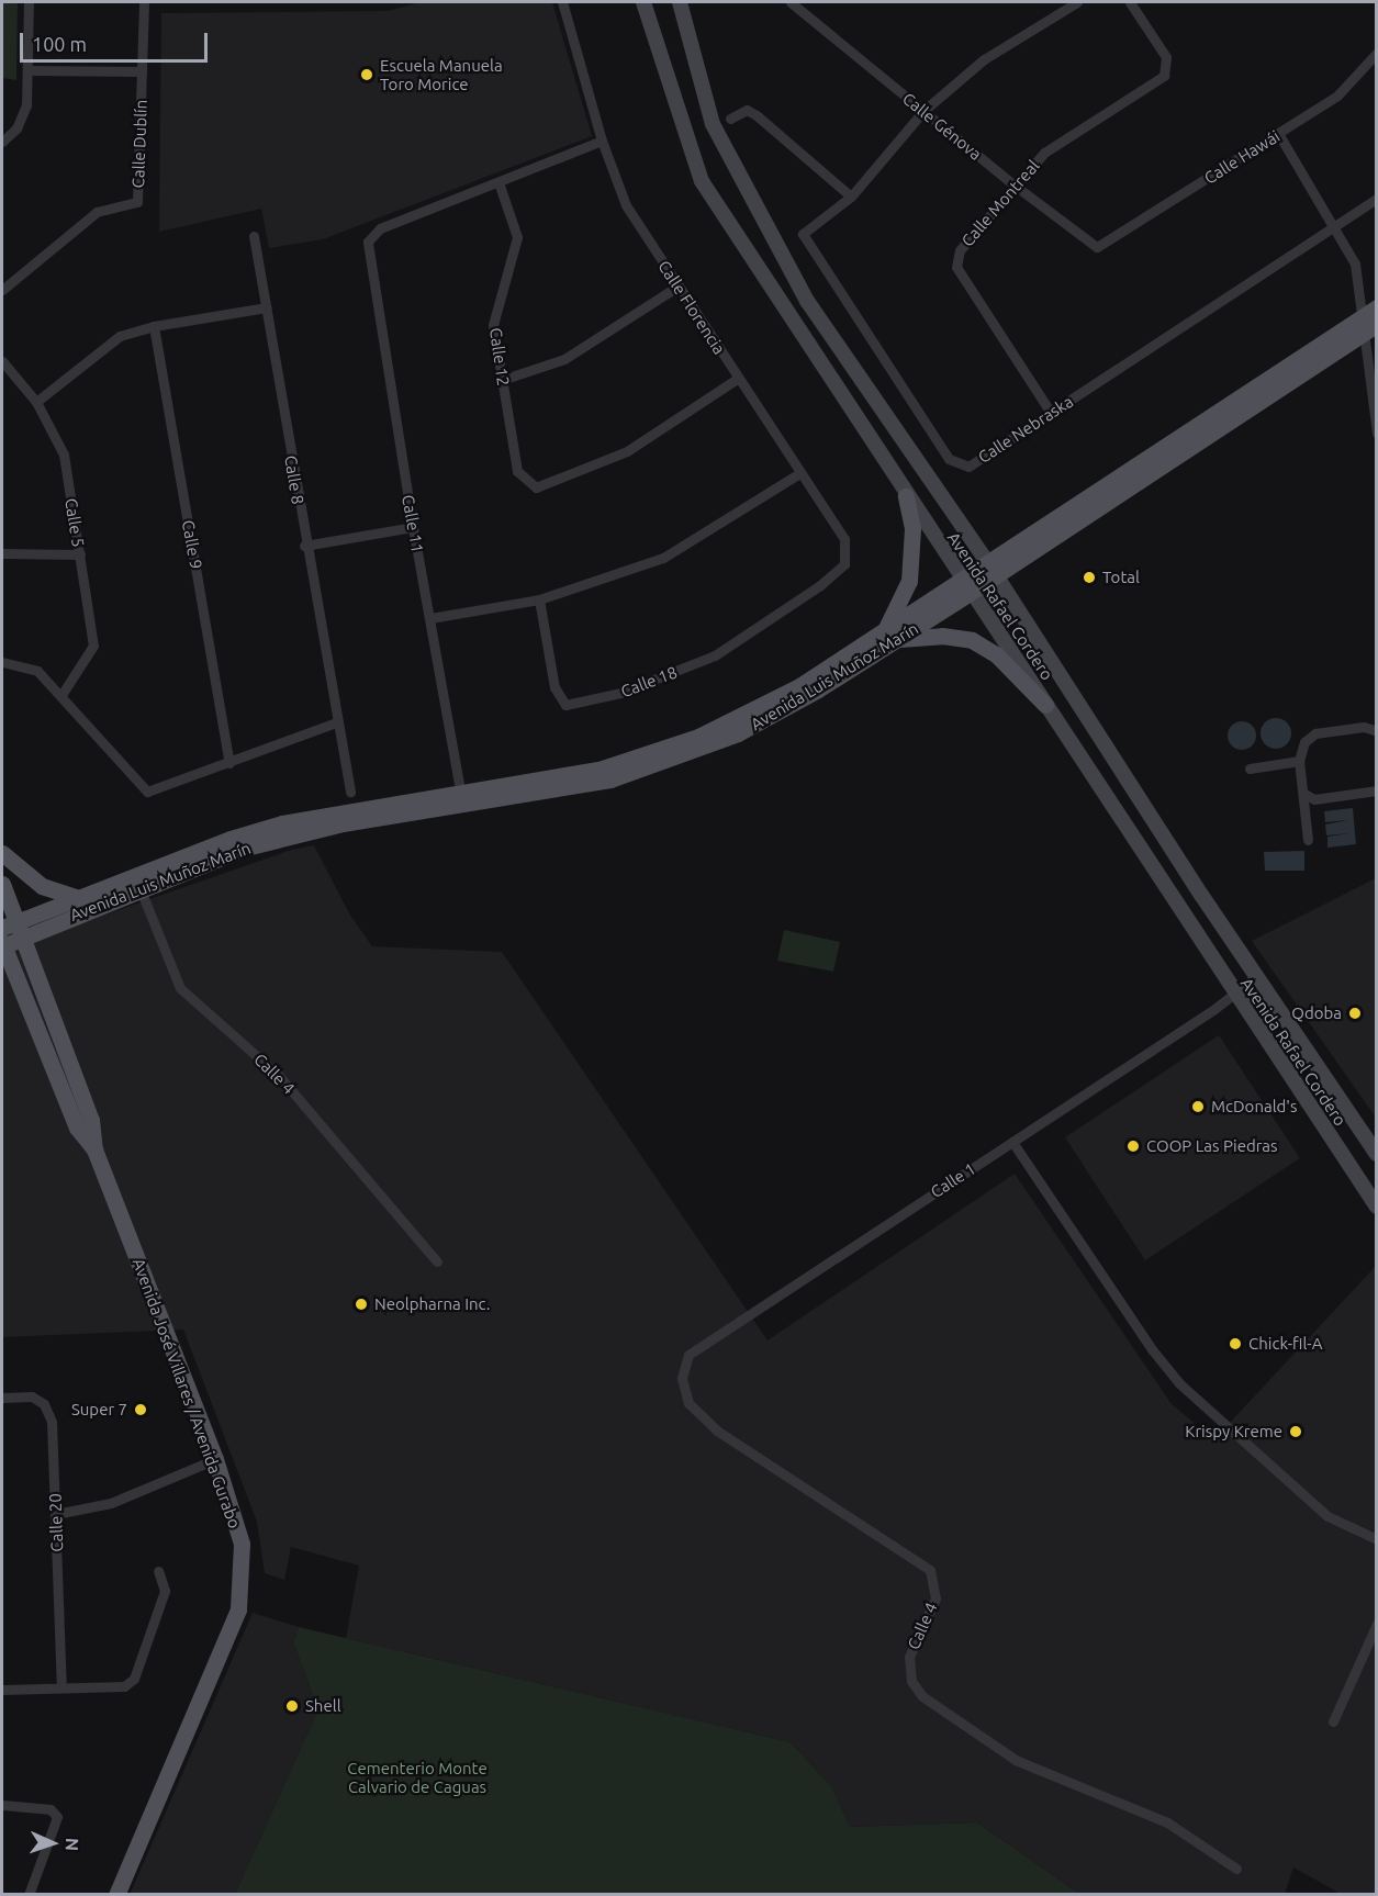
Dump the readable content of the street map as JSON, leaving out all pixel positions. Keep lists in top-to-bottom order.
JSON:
{
  "streets": {
    "main road": ["Avenida Rafael Cordero", "Avenida Luis Muñoz Marín", "Avenida José Villares / Avenida Gurabo"],
    "street": [
      "Calle Génova",
      "Calle Dublín",
      "Calle Hawái",
      "Calle Montreal",
      "Calle Florencia",
      "Calle 12",
      "Calle Nebraska",
      "Calle 8",
      "Calle 5",
      "Calle 11",
      "Calle 9",
      "Calle 18",
      "Calle 4",
      "Calle 1",
      "Calle 20"
    ]
  },
  "crossings": [
    ["Calle Génova", "Calle Hawái"],
    ["Calle Génova", "Calle Montreal"],
    ["Calle Montreal", "Calle Nebraska"],
    ["Calle Florencia", "Calle 12"],
    ["Calle Florencia", "Calle 18"],
    ["Calle 12", "Calle 11"],
    ["Calle 11", "Avenida Luis Muñoz Marín"],
    ["Avenida Rafael Cordero", "Avenida Luis Muñoz Marín"],
    ["Avenida Rafael Cordero", "Calle 1"],
    ["Avenida Luis Muñoz Marín", "Calle 4"],
    ["Avenida Luis Muñoz Marín", "Avenida José Villares / Avenida Gurabo"],
    ["Calle 4", "Calle 1"]
  ],
  "parks": ["Cementerio Monte Calvario de Caguas"],
  "places": [
    "Escuela Manuela Toro Morice",
    "Total",
    "Qdoba",
    "McDonald's",
    "COOP Las Piedras",
    "Neolpharna Inc.",
    "Chick-fil-A",
    "Super 7",
    "Krispy Kreme",
    "Shell"
  ],
  "scale_bar": "100 m",
  "north": "right"
}
